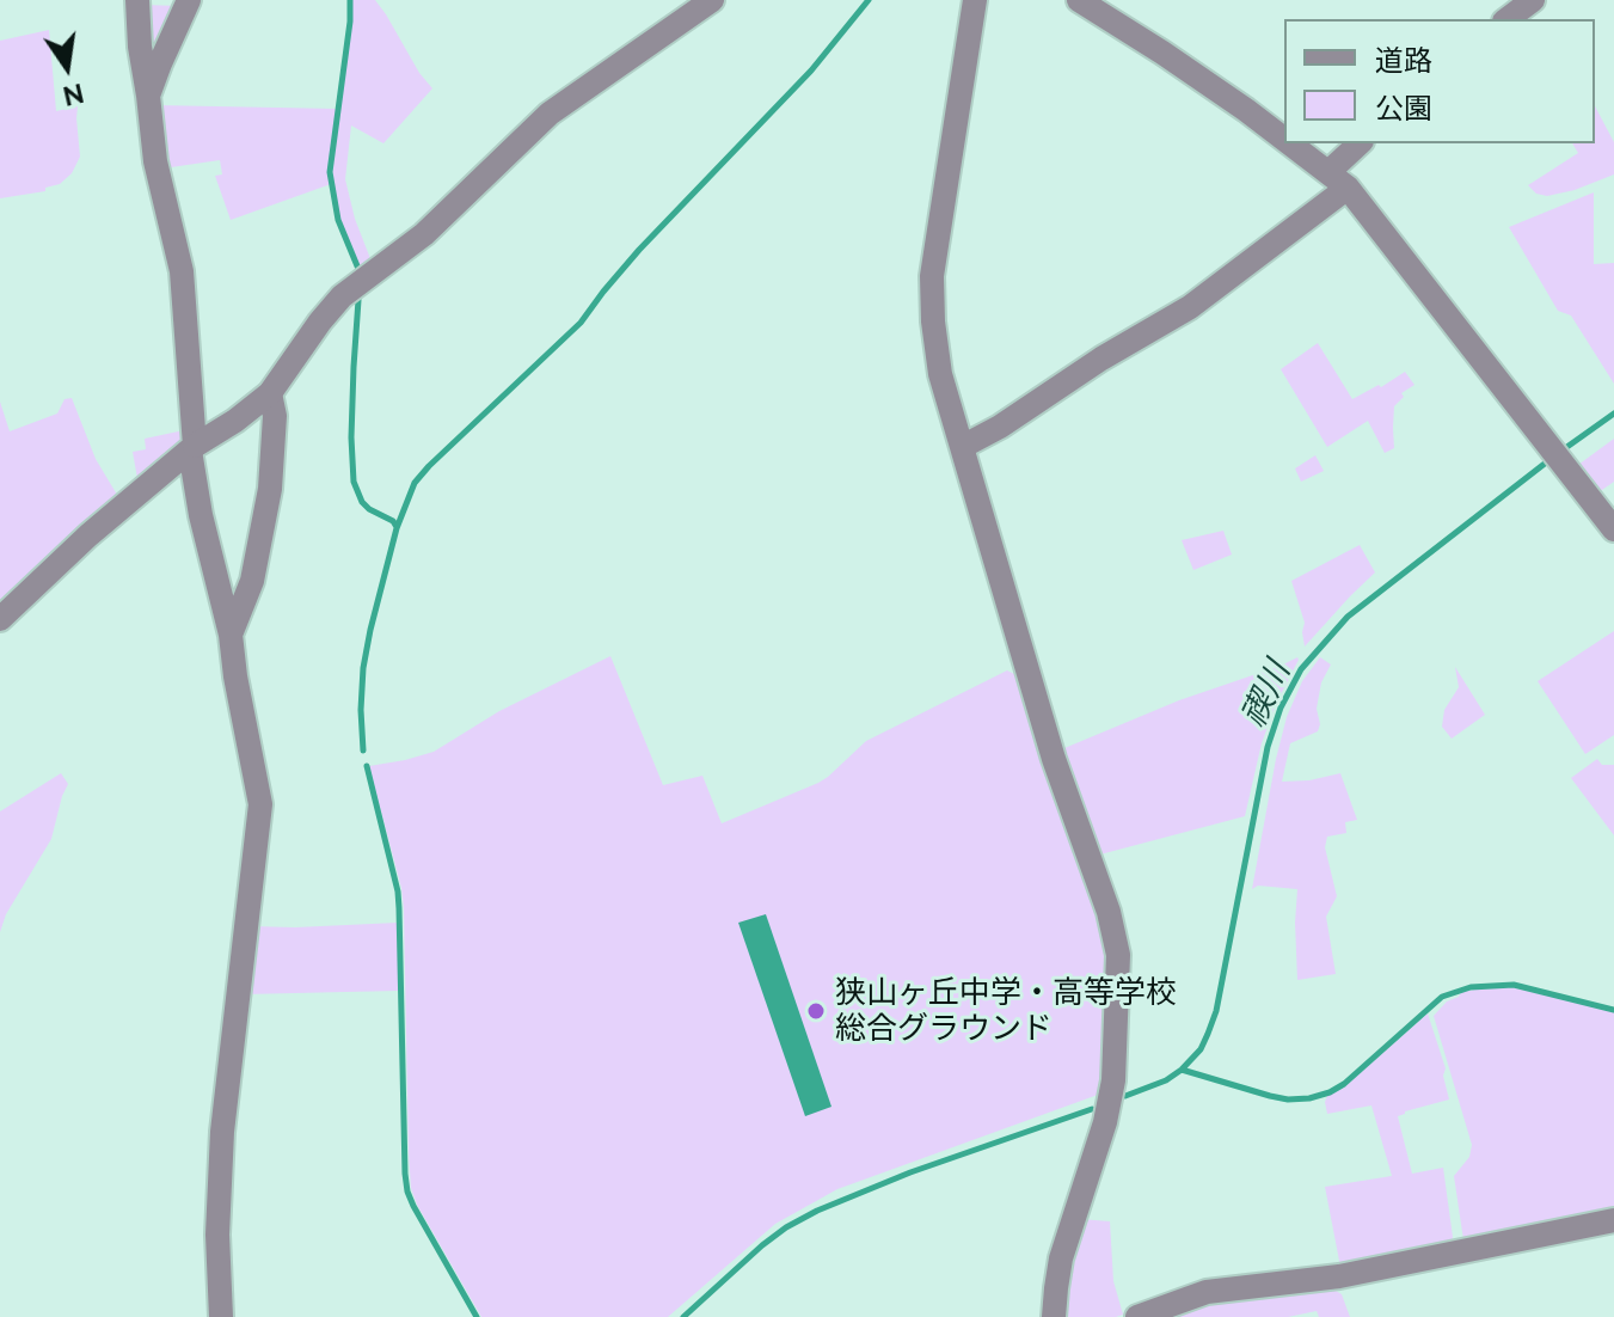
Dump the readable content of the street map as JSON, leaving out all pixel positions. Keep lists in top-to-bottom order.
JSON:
{
  "water": ["禊川"],
  "places": ["狭山ヶ丘中学・高等学校 総合グラウンド"],
  "legend": ["道路", "公園"],
  "north": "bottom"
}
